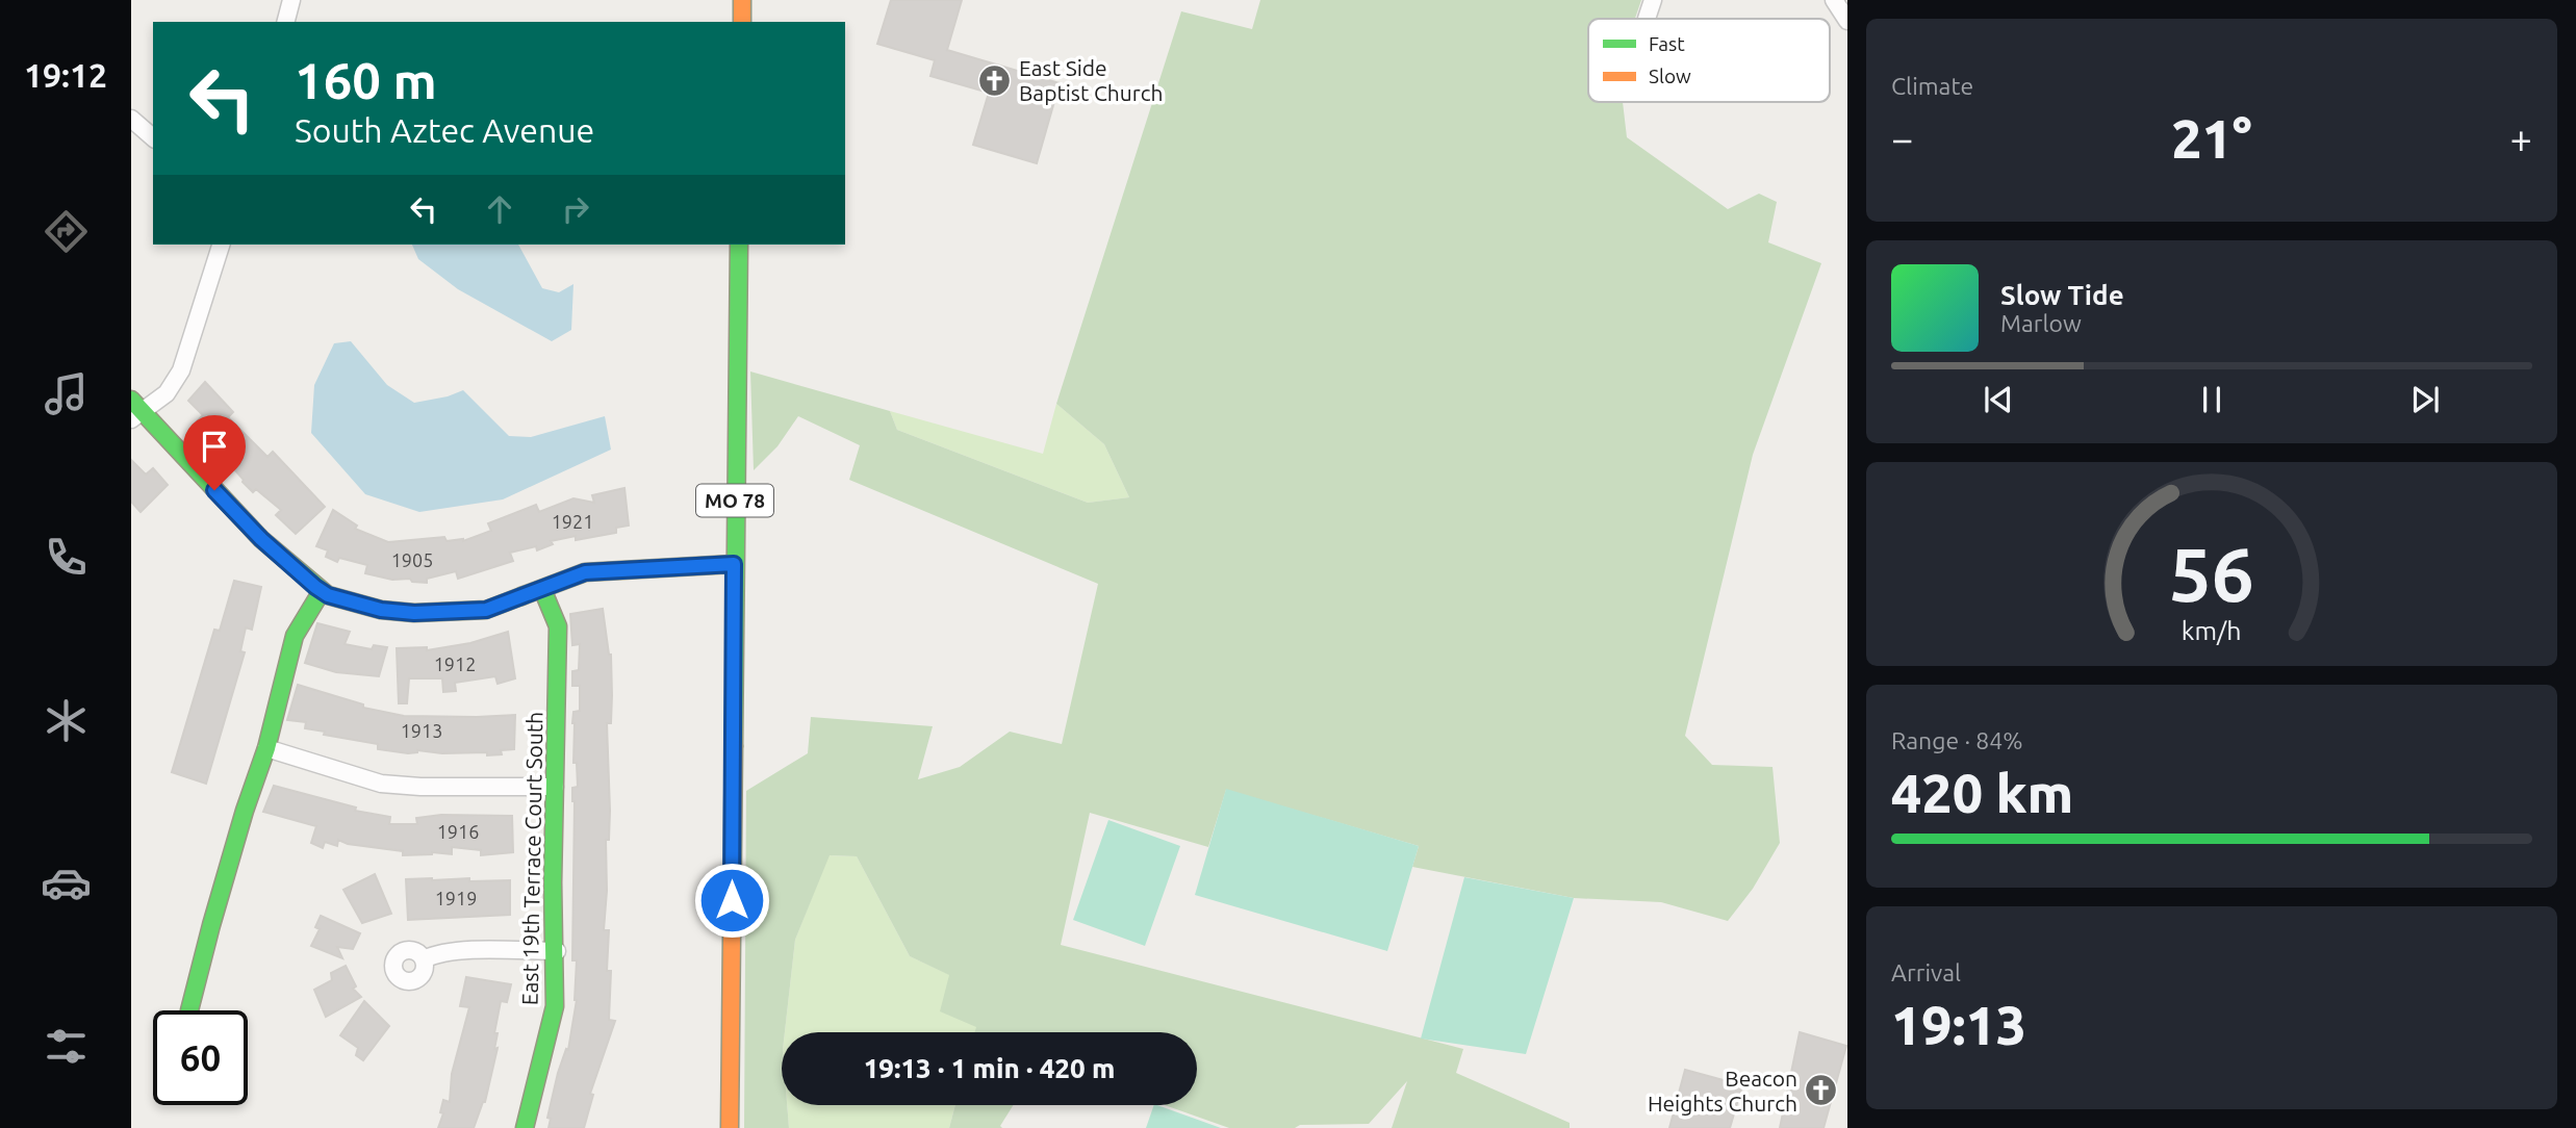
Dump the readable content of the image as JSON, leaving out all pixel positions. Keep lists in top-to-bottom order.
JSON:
{
  "streets": {
    "street": ["MO 78", "East 19th Terrace Court South"]
  },
  "places": {
    "church": ["East Side Baptist Church", "Beacon Heights Church"]
  },
  "house_numbers": [
    "1921",
    "1905",
    "1912",
    "1913",
    "1916",
    "1919"
  ],
  "legend": ["Fast", "Slow"],
  "page": {
    "tabs": "19:12",
    "tile": [
      "Climate",
      ["Range · 84%", "420 km"],
      ["Arrival", "19:13"]
    ],
    "turn": ["160 m", "South Aztec Avenue"],
    "heat": ["−", "21°", "+"],
    "song": ["Slow Tide", "Marlow"],
    "limit": "60",
    "trip": "19:13 · 1 min · 420 m",
    "gauge": ["56", "km/h"]
  }
}
